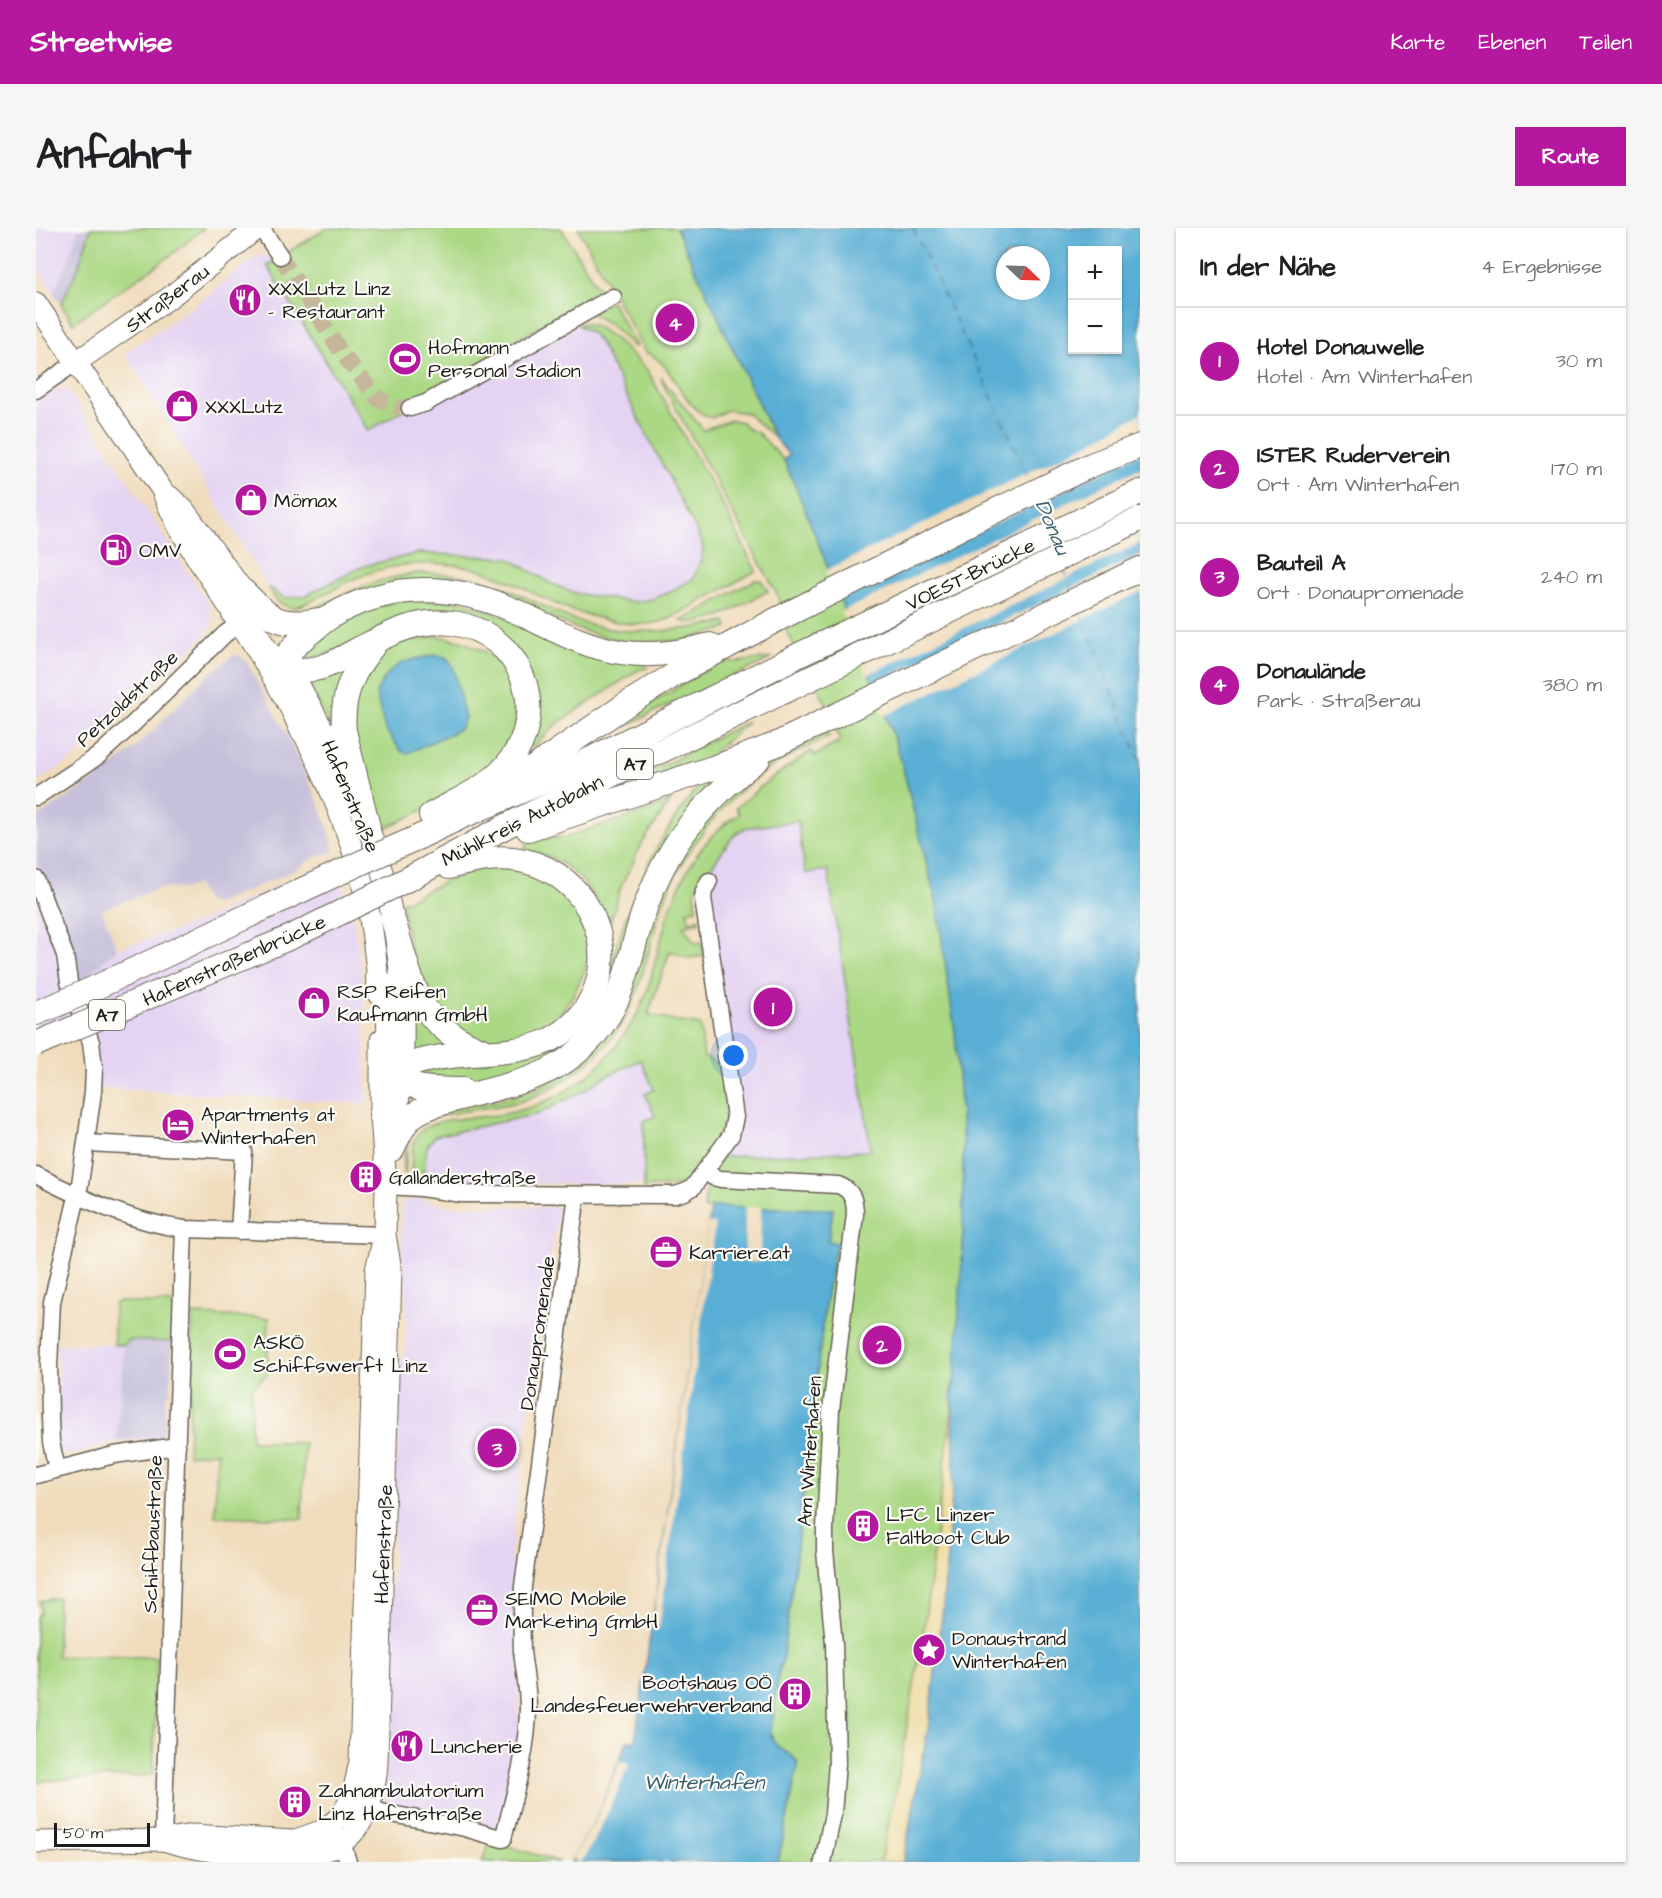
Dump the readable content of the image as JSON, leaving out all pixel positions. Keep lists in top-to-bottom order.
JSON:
{
  "streets": {
    "highway": [
      "VOEST-Brücke",
      "A7",
      "Mühlkreis Autobahn",
      "Hafenstraßenbrücke"
    ],
    "main road": ["Straßerau", "Hafenstraße"],
    "street": [
      "Petzoldstraße",
      "Donaupromenade",
      "Am Winterhafen",
      "Schiffbaustraße"
    ]
  },
  "crossings": [
    ["Straßerau", "Hafenstraße"],
    ["VOEST-Brücke", "Mühlkreis Autobahn"],
    ["Petzoldstraße", "Hafenstraße"],
    ["Hafenstraße", "Donaupromenade"],
    ["Hafenstraße", "Schiffbaustraße"],
    ["Mühlkreis Autobahn", "Hafenstraßenbrücke"]
  ],
  "water": ["Donau", "Winterhafen"],
  "places": {
    "restaurant": ["XXXLutz Linz - Restaurant", "Luncherie"],
    "sports": ["Hofmann Personal Stadion", "ASKÖ Schiffswerft Linz"],
    "shop": ["XXXLutz", "Mömax", "RSP Reifen Kaufmann GmbH"],
    "fuel station": ["OMV"],
    "hotel": ["Apartments at Winterhafen"],
    "building": [
      "Gallanderstraße",
      "LFC Linzer Faltboot Club",
      "Bootshaus OÖ Landesfeuerwehrverband",
      "Zahnambulatorium Linz Hafenstraße"
    ],
    "office": ["Karriere.at", "SEIMO Mobile Marketing GmbH"],
    "place": ["Donaustrand Winterhafen"]
  },
  "scale_bar": "50 m",
  "north": "bottom right",
  "page": {
    "header": "Streetwise",
    "nav": ["Karte", "Ebenen", "Teilen"],
    "title": "Anfahrt",
    "buttons": "Route",
    "heading": ["In der Nähe", "4 Ergebnisse"],
    "map_buttons": ["+", "−"],
    "pins": [
      "4",
      "1",
      "2",
      "3"
    ],
    "list": [
      {
        "mark": "1",
        "name": "Hotel Donauwelle",
        "note": "Hotel · Am Winterhafen",
        "value": "30 m"
      },
      {
        "mark": "2",
        "name": "ISTER Ruderverein",
        "note": "Ort · Am Winterhafen",
        "value": "170 m"
      },
      {
        "mark": "3",
        "name": "Bauteil A",
        "note": "Ort · Donaupromenade",
        "value": "240 m"
      },
      {
        "mark": "4",
        "name": "Donaulände",
        "note": "Park · Straßerau",
        "value": "380 m"
      }
    ],
    "scale": "50 m"
  }
}
